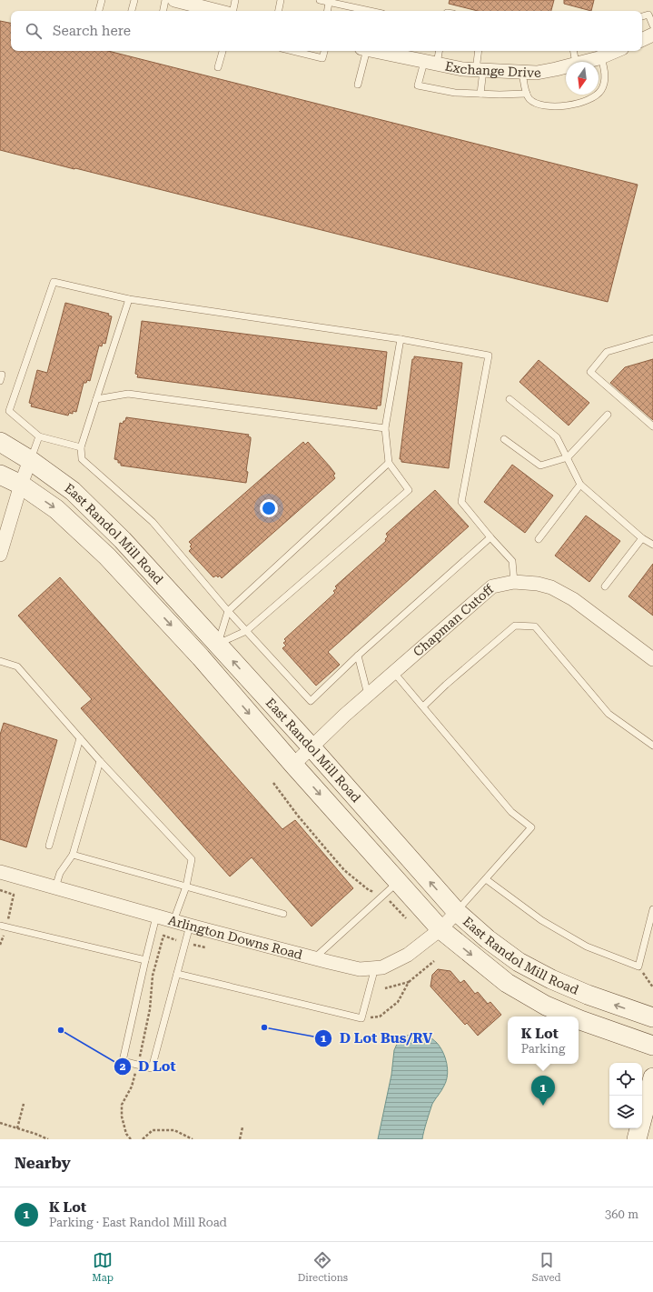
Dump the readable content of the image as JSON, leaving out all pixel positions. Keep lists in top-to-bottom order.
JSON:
{
  "streets": {
    "main road": ["East Randol Mill Road"],
    "street": ["Exchange Drive", "Chapman Cutoff", "Arlington Downs Road"]
  },
  "crossings": [
    ["East Randol Mill Road", "Chapman Cutoff"],
    ["East Randol Mill Road", "Arlington Downs Road"]
  ],
  "places": ["D Lot Bus/RV", "D Lot"],
  "north": "bottom",
  "page": {
    "search": "Search here",
    "popup": ["K Lot", "Parking"],
    "pins": "1",
    "heading": "Nearby",
    "list": [
      {
        "mark": "1",
        "name": "K Lot",
        "note": "Parking · East Randol Mill Road",
        "value": "360 m"
      }
    ],
    "nav": ["Map", "Directions", "Saved"]
  }
}
